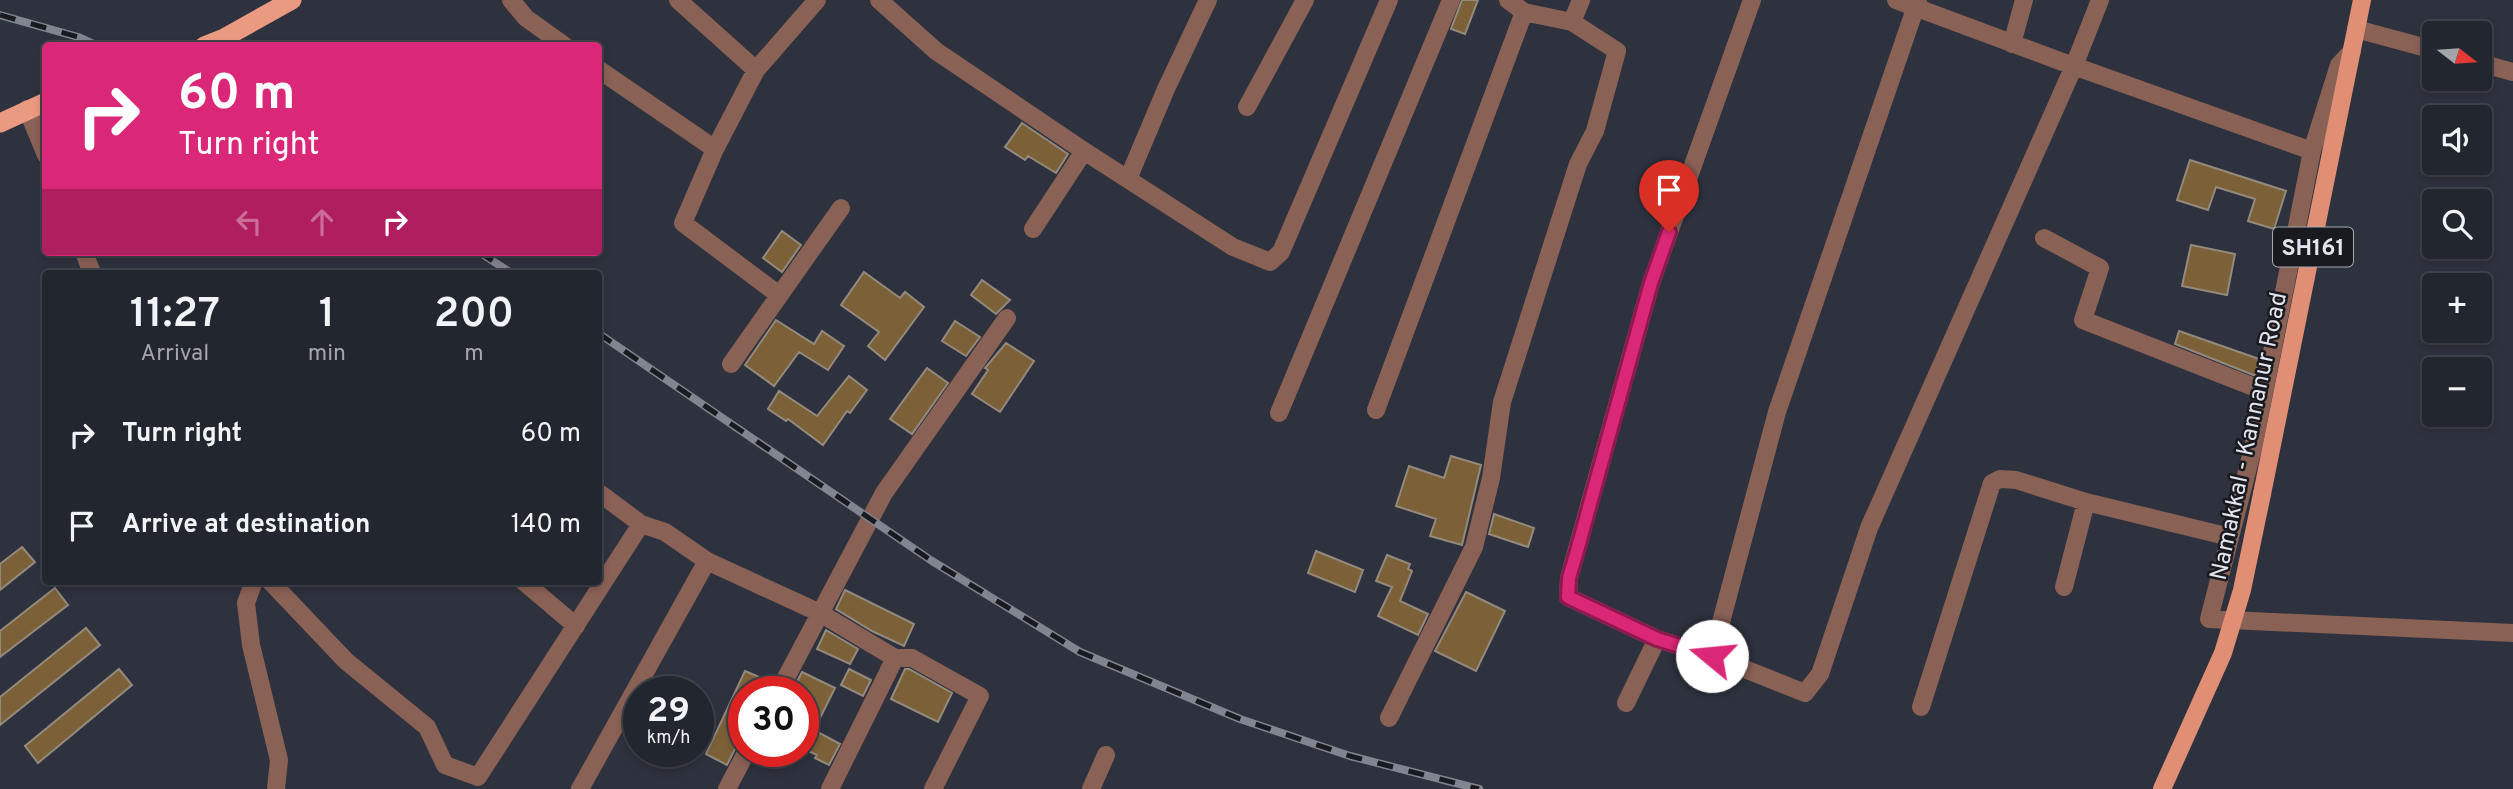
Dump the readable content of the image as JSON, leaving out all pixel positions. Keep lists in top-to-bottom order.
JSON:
{
  "streets": {
    "main road": ["SH161", "Namakkal - Kannanur Road"]
  },
  "north": "right",
  "page": {
    "map_buttons": ["+", "−"],
    "turn": ["60 m", "Turn right"],
    "eta": [
      "11:27",
      "Arrival",
      "1",
      "min",
      "200",
      "m"
    ],
    "list": [
      {
        "name": "Turn right",
        "value": "60 m"
      },
      {
        "name": "Arrive at destination",
        "value": "140 m"
      }
    ],
    "speed": "29 km/h",
    "limit": "30"
  }
}
